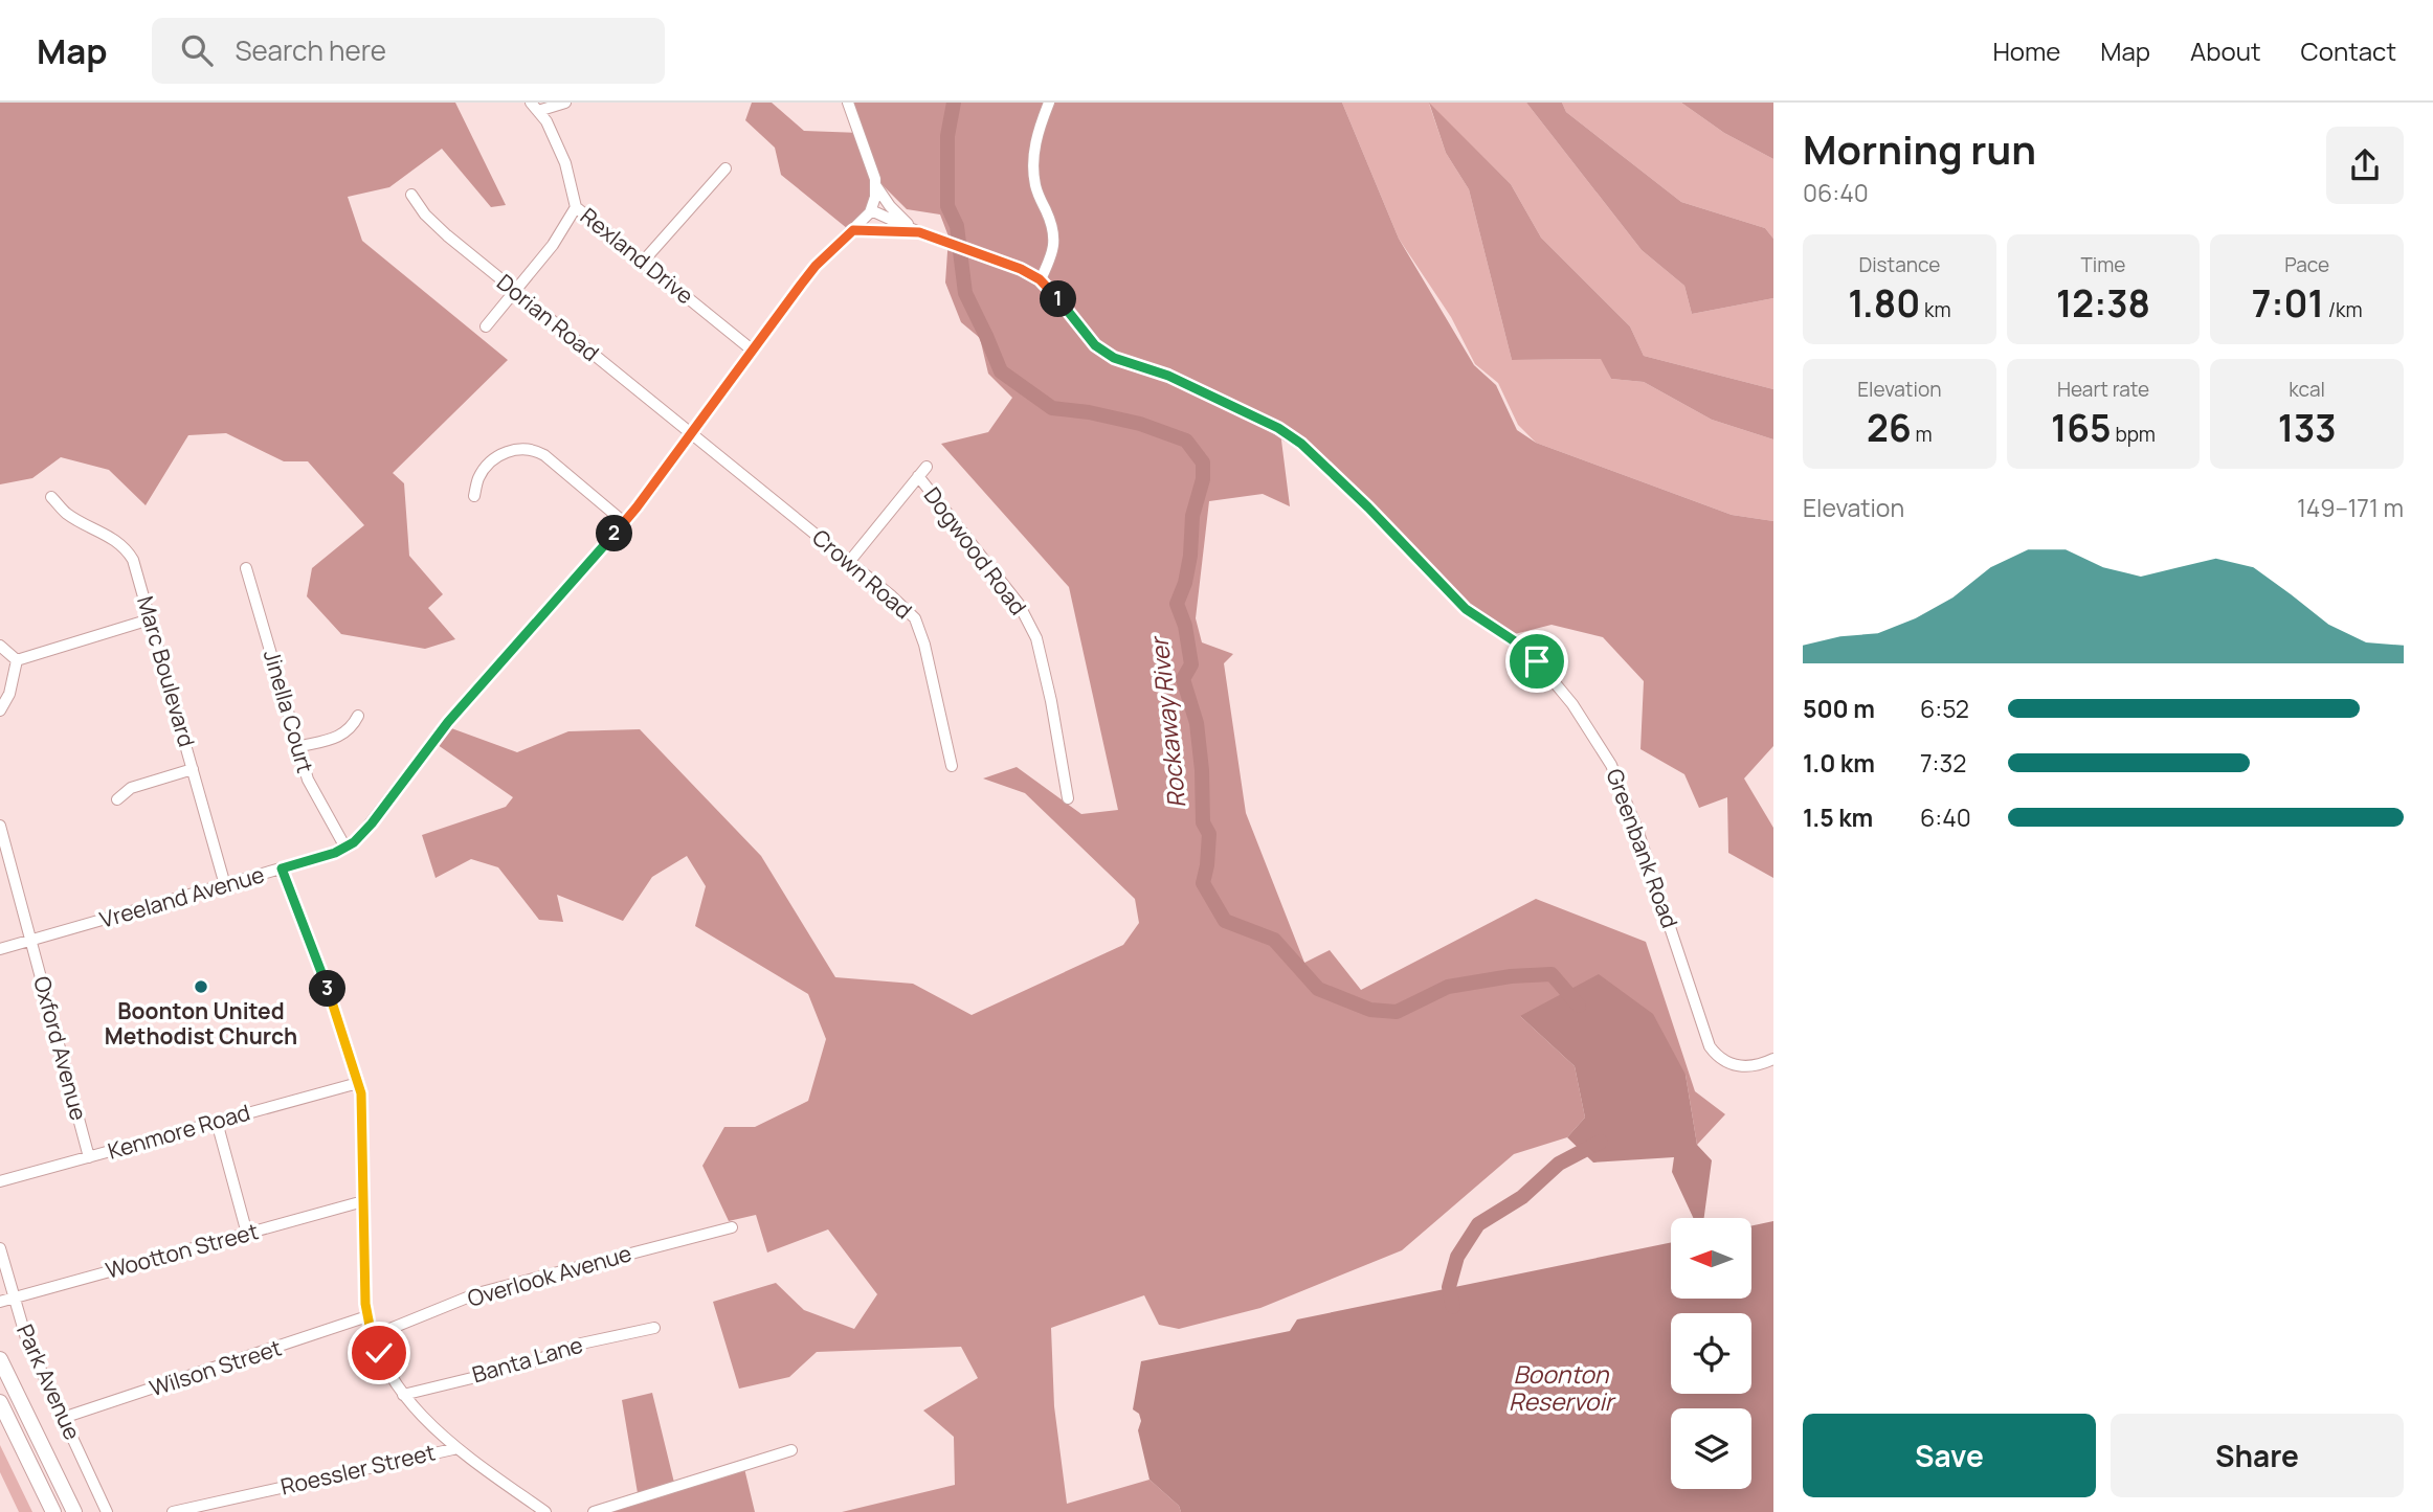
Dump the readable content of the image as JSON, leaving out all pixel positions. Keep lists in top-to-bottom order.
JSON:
{
  "streets": {
    "street": [
      "Rexland Drive",
      "Dorian Road",
      "Dogwood Road",
      "Crown Road",
      "Marc Boulevard",
      "Jinella Court",
      "Greenbank Road",
      "Vreeland Avenue",
      "Oxford Avenue",
      "Kenmore Road",
      "Wootton Street",
      "Overlook Avenue",
      "Banta Lane",
      "Wilson Street",
      "Park Avenue",
      "Roessler Street"
    ]
  },
  "crossings": [
    ["Rexland Drive", "Vreeland Avenue"],
    ["Dorian Road", "Crown Road"],
    ["Dorian Road", "Vreeland Avenue"],
    ["Dogwood Road", "Crown Road"],
    ["Crown Road", "Vreeland Avenue"],
    ["Marc Boulevard", "Vreeland Avenue"],
    ["Jinella Court", "Vreeland Avenue"],
    ["Greenbank Road", "Vreeland Avenue"],
    ["Vreeland Avenue", "Oxford Avenue"],
    ["Oxford Avenue", "Kenmore Road"],
    ["Wootton Street", "Park Avenue"],
    ["Wilson Street", "Park Avenue"]
  ],
  "water": ["Rockaway River", "Boonton Reservoir"],
  "places": ["Boonton United Methodist Church"],
  "north": "left",
  "page": {
    "header": "Map",
    "search": "Search here",
    "nav": [
      "Home",
      "Map",
      "About",
      "Contact"
    ],
    "heading": ["Morning run", "06:40"],
    "stats": [
      ["Distance", "1.80 km"],
      ["Time", "12:38"],
      ["Pace", "7:01 /km"],
      ["Elevation", "26 m"],
      ["Heart rate", "165 bpm"],
      ["kcal", "133"]
    ],
    "pins": ["1", "2", "3"],
    "chart": ["Elevation", "149–171 m"],
    "list": [
      {
        "name": "500 m",
        "note": "6:52"
      },
      {
        "name": "1.0 km",
        "note": "7:32"
      },
      {
        "name": "1.5 km",
        "note": "6:40"
      }
    ],
    "buttons": ["Save", "Share"]
  }
}
